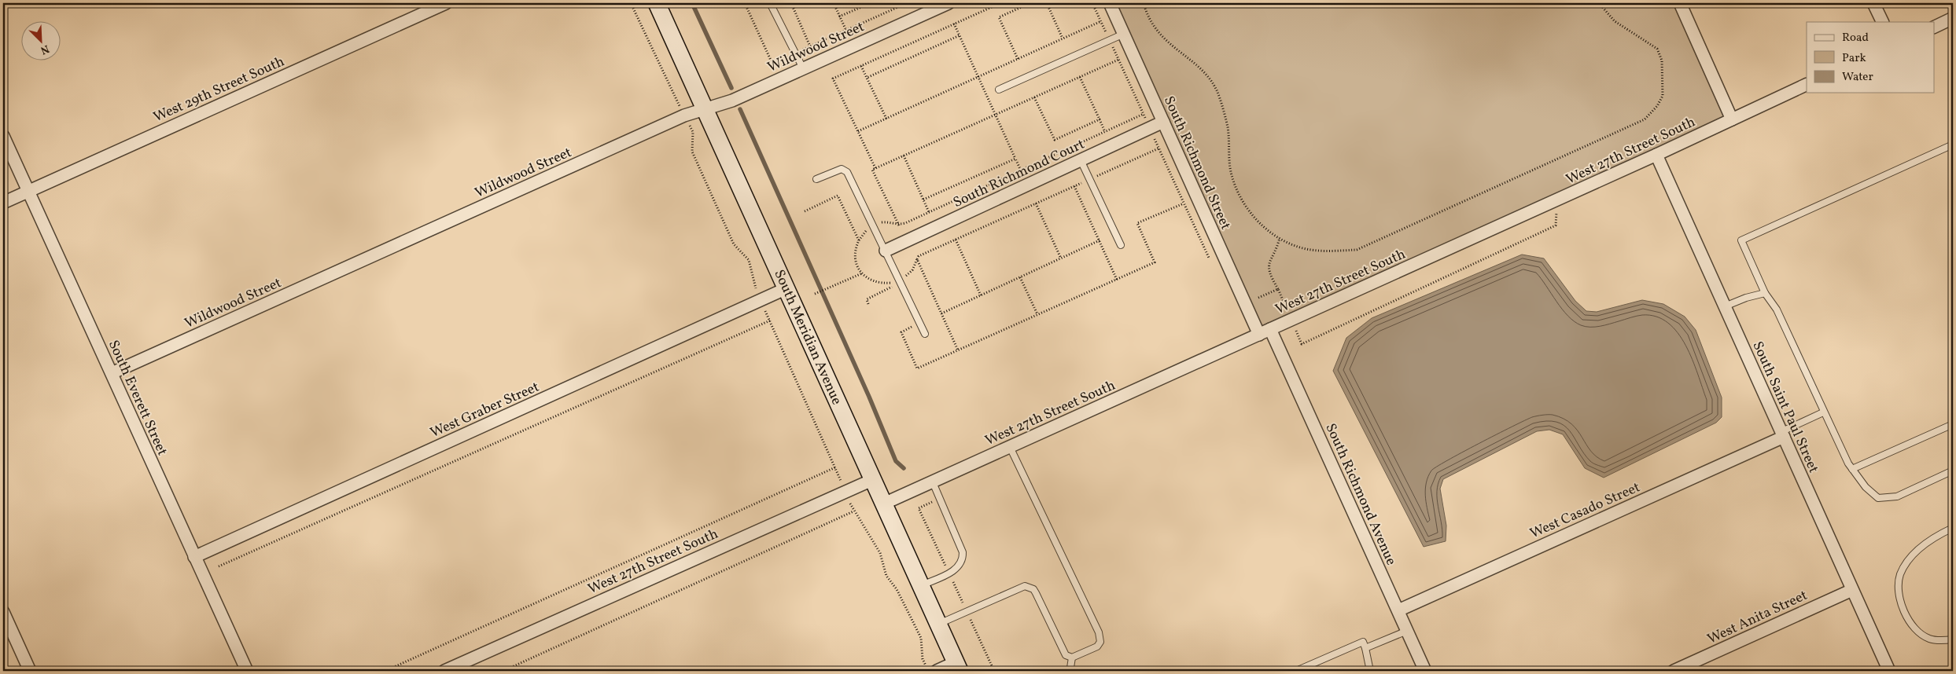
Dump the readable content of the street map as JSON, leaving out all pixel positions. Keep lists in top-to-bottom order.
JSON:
{
  "streets": {
    "main road": ["South Meridian Avenue"],
    "street": [
      "Wildwood Street",
      "West 29th Street South",
      "West 27th Street South",
      "South Richmond Street",
      "South Richmond Court",
      "South Everett Street",
      "South Saint Paul Street",
      "West Graber Street",
      "South Richmond Avenue",
      "West Casado Street",
      "West Anita Street"
    ]
  },
  "crossings": [
    ["Wildwood Street", "South Meridian Avenue"],
    ["Wildwood Street", "South Everett Street"],
    ["West 29th Street South", "South Everett Street"],
    ["West 27th Street South", "South Richmond Street"],
    ["West 27th Street South", "South Meridian Avenue"],
    ["West 27th Street South", "South Saint Paul Street"],
    ["West 27th Street South", "South Richmond Avenue"],
    ["South Richmond Street", "South Richmond Court"],
    ["South Meridian Avenue", "West Graber Street"],
    ["South Everett Street", "West Graber Street"],
    ["South Saint Paul Street", "West Casado Street"],
    ["South Saint Paul Street", "West Anita Street"],
    ["South Richmond Avenue", "West Casado Street"]
  ],
  "legend": ["Road", "Park", "Water"],
  "north": "bottom right"
}
